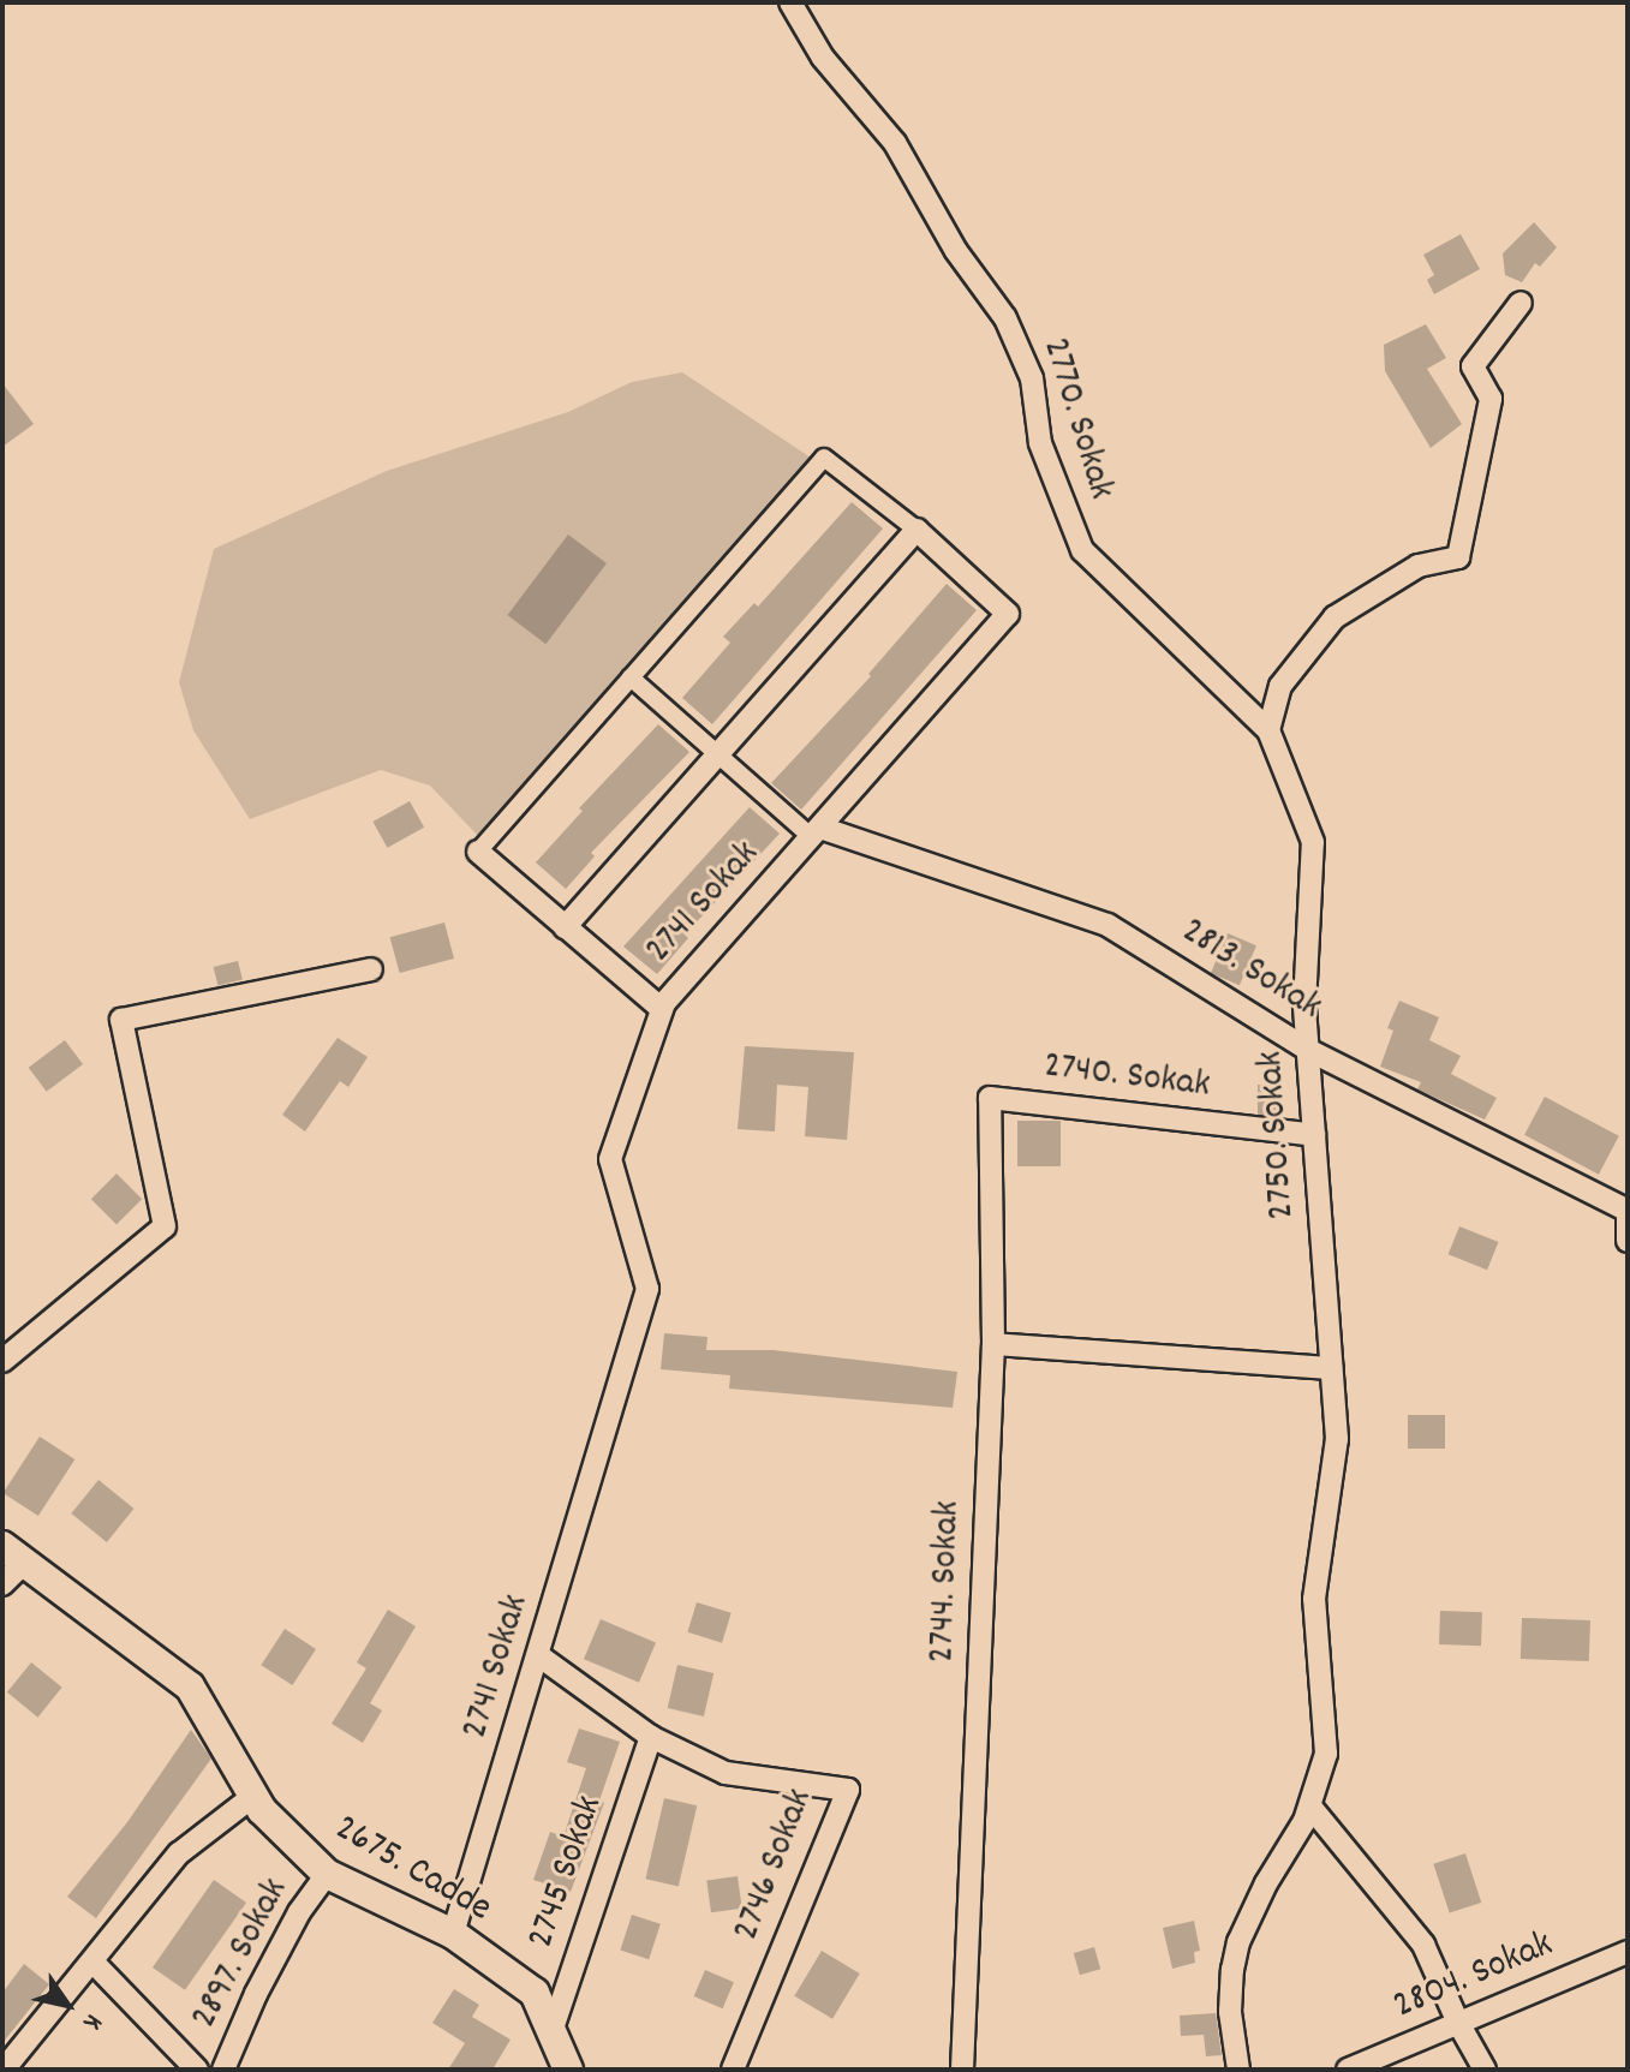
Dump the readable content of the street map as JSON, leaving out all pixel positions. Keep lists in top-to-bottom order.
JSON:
{
  "streets": {
    "street": [
      "2770. Sokak",
      "2741 Sokak",
      "2813. Sokak",
      "2740. Sokak",
      "2750. Sokak",
      "2744. Sokak",
      "2746 Sokak",
      "2675. Cadde",
      "2745 Sokak",
      "2897. Sokak",
      "2804. Sokak"
    ]
  },
  "crossings": [
    ["2770. Sokak", "2750. Sokak"],
    ["2741 Sokak", "2813. Sokak"],
    ["2741 Sokak", "2746 Sokak"],
    ["2741 Sokak", "2675. Cadde"],
    ["2813. Sokak", "2750. Sokak"],
    ["2740. Sokak", "2750. Sokak"],
    ["2740. Sokak", "2744. Sokak"],
    ["2746 Sokak", "2745 Sokak"],
    ["2675. Cadde", "2745 Sokak"],
    ["2675. Cadde", "2897. Sokak"]
  ],
  "north": "bottom right"
}
